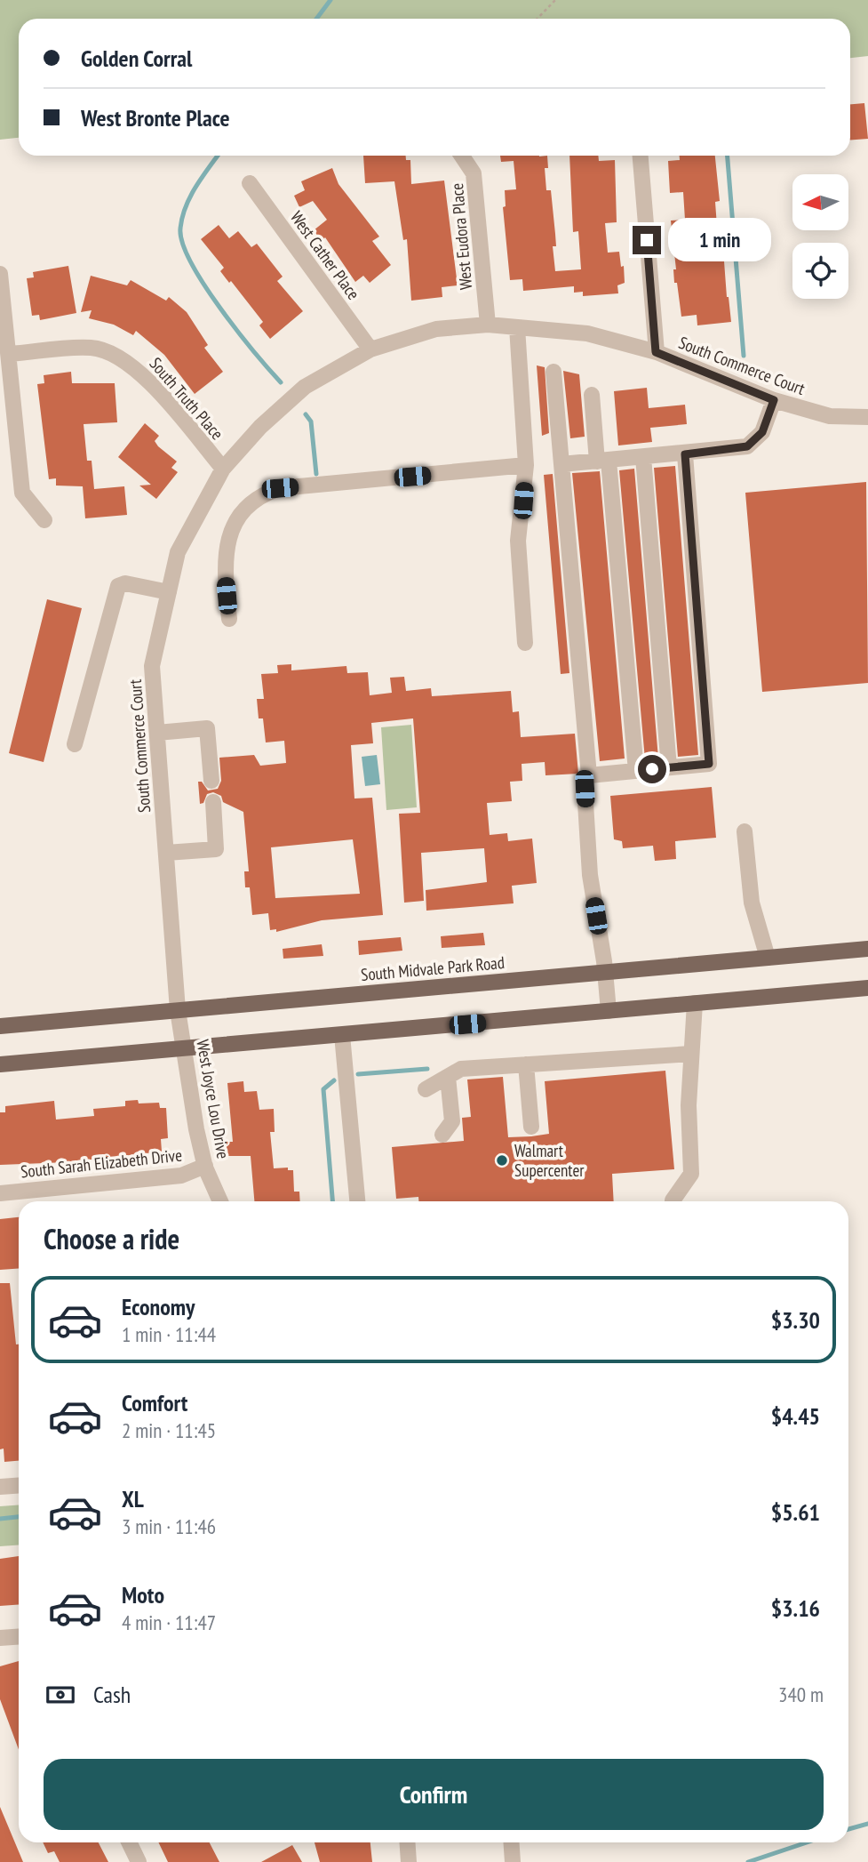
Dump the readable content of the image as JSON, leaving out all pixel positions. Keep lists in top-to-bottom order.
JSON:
{
  "streets": {
    "main road": ["South Midvale Park Road"],
    "street": [
      "West Eudora Place",
      "West Cather Place",
      "South Commerce Court",
      "South Truth Place",
      "West Joyce Lou Drive",
      "South Sarah Elizabeth Drive"
    ]
  },
  "crossings": [
    ["West Eudora Place", "South Commerce Court"],
    ["West Cather Place", "South Commerce Court"],
    ["South Commerce Court", "South Truth Place"],
    ["South Commerce Court", "South Midvale Park Road"],
    ["South Commerce Court", "West Joyce Lou Drive"],
    ["West Joyce Lou Drive", "South Sarah Elizabeth Drive"]
  ],
  "places": ["Walmart Supercenter"],
  "north": "left",
  "page": {
    "banner": ["Golden Corral", "West Bronte Place"],
    "bubble": "1 min",
    "heading": "Choose a ride",
    "list": [
      {
        "name": "Economy",
        "note": "1 min · 11:44",
        "value": "$3.30"
      },
      {
        "name": "Comfort",
        "note": "2 min · 11:45",
        "value": "$4.45"
      },
      {
        "name": "XL",
        "note": "3 min · 11:46",
        "value": "$5.61"
      },
      {
        "name": "Moto",
        "note": "4 min · 11:47",
        "value": "$3.16"
      }
    ],
    "pay": ["Cash", "340 m"],
    "buttons": "Confirm"
  }
}
